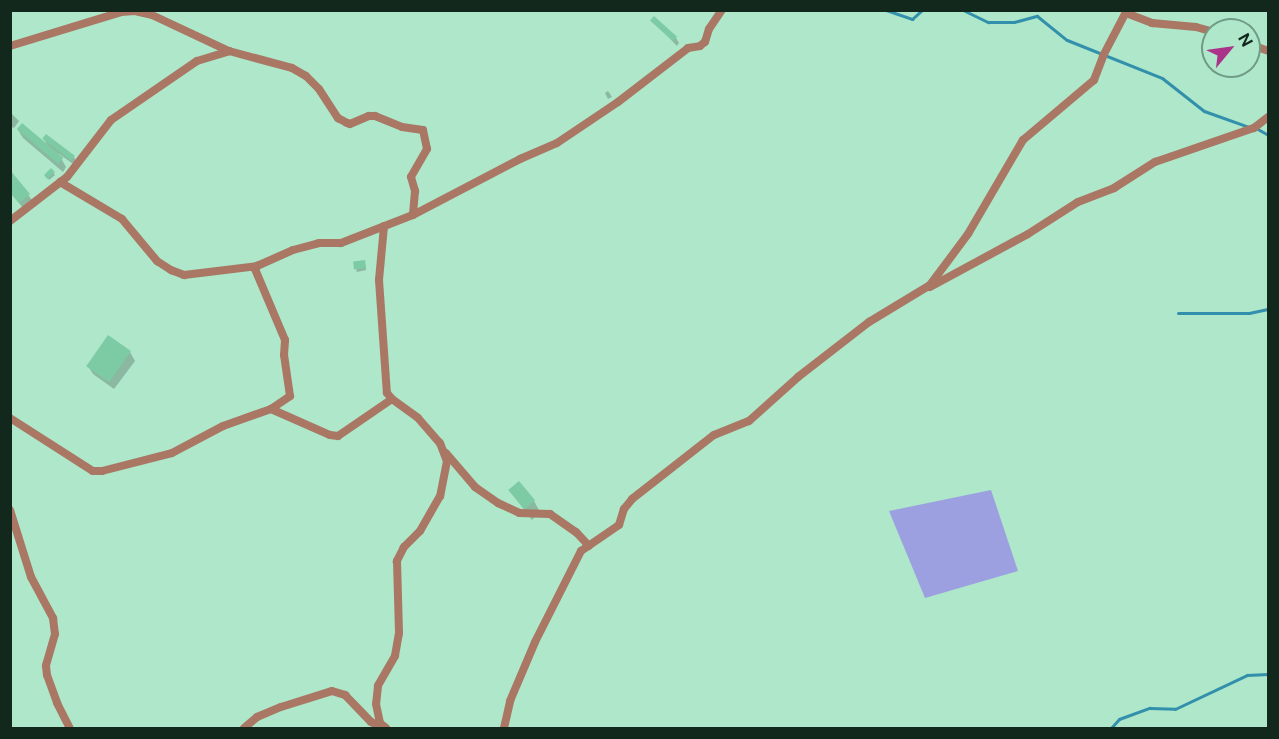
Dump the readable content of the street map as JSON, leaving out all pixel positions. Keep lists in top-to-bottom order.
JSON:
{
  "north": "top right"
}
